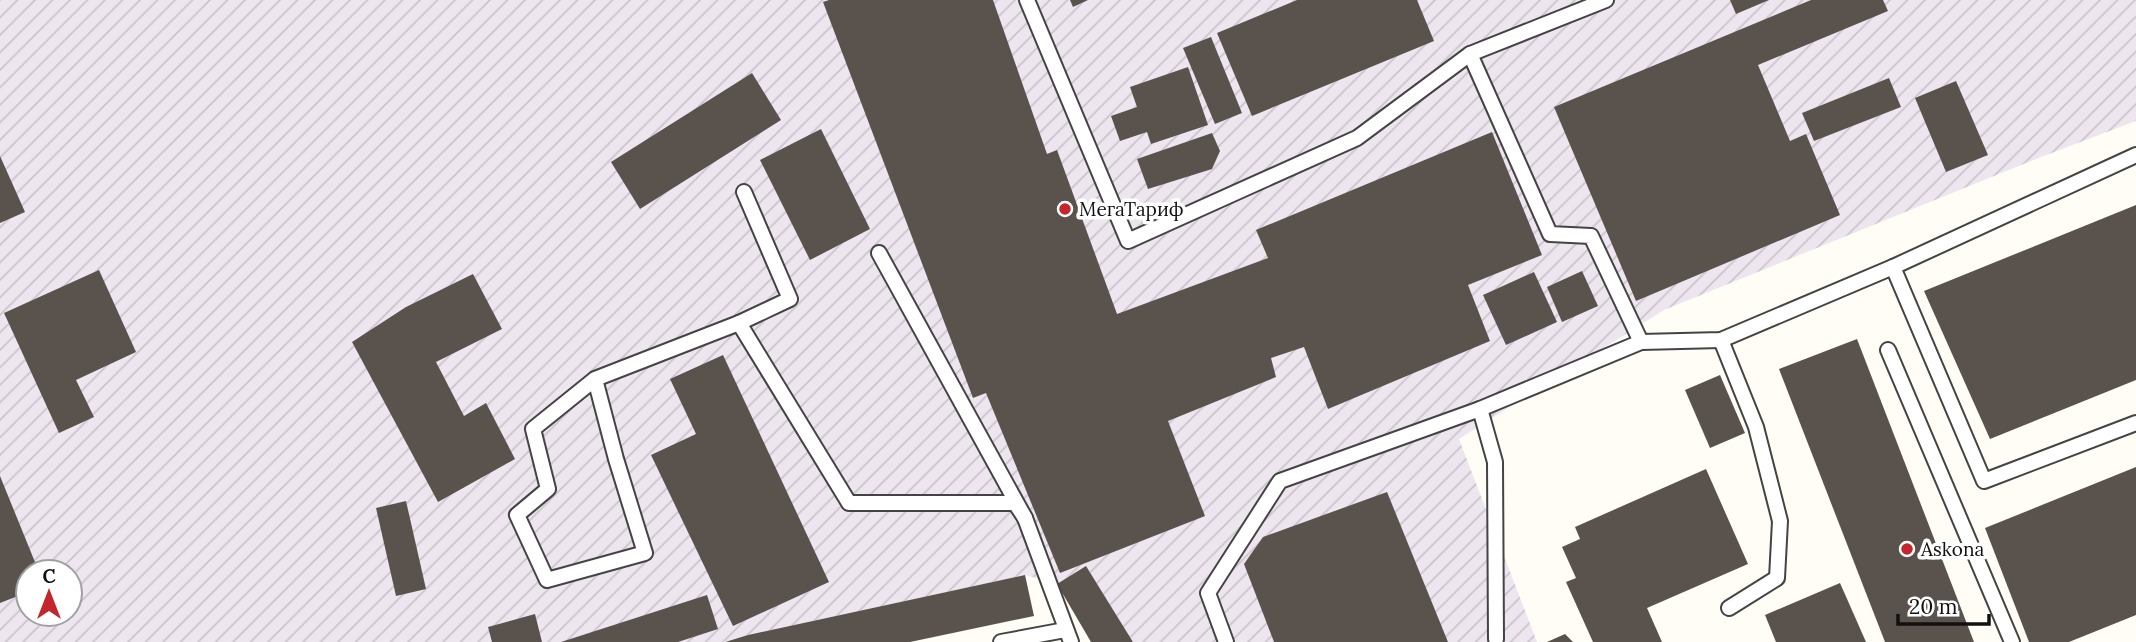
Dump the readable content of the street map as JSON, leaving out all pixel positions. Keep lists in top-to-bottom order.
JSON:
{
  "places": ["МегаТариф", "Askona"],
  "scale_bar": "20 m",
  "north": "top"
}
